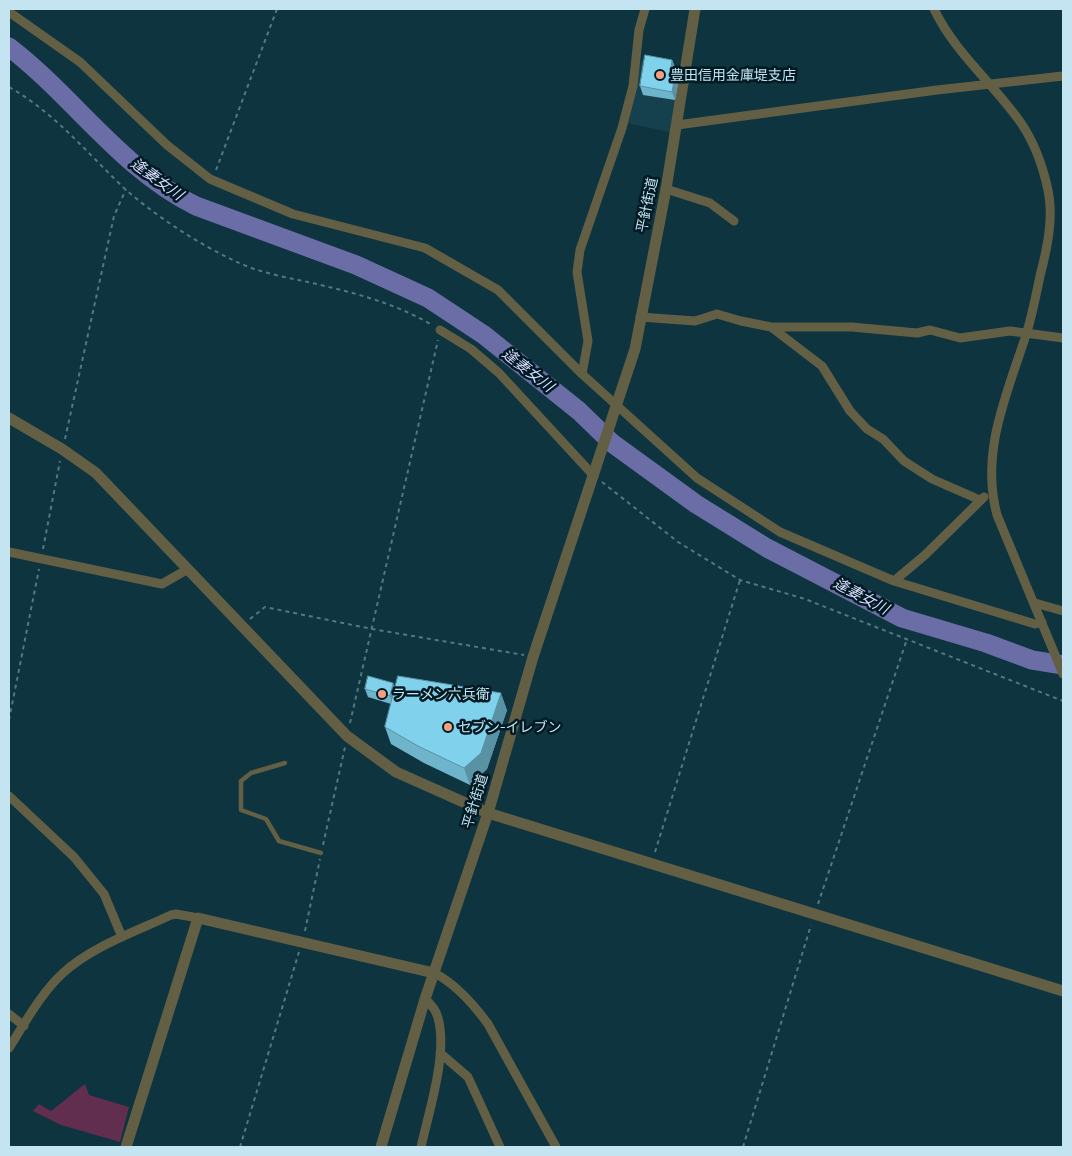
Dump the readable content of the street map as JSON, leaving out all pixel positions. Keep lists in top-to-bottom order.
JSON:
{
  "streets": {
    "street": ["平針街道"]
  },
  "water": ["逢妻女川"],
  "places": ["豊田信用金庫堤支店", "ラーメン六兵衛", "セブン-イレブン"]
}
